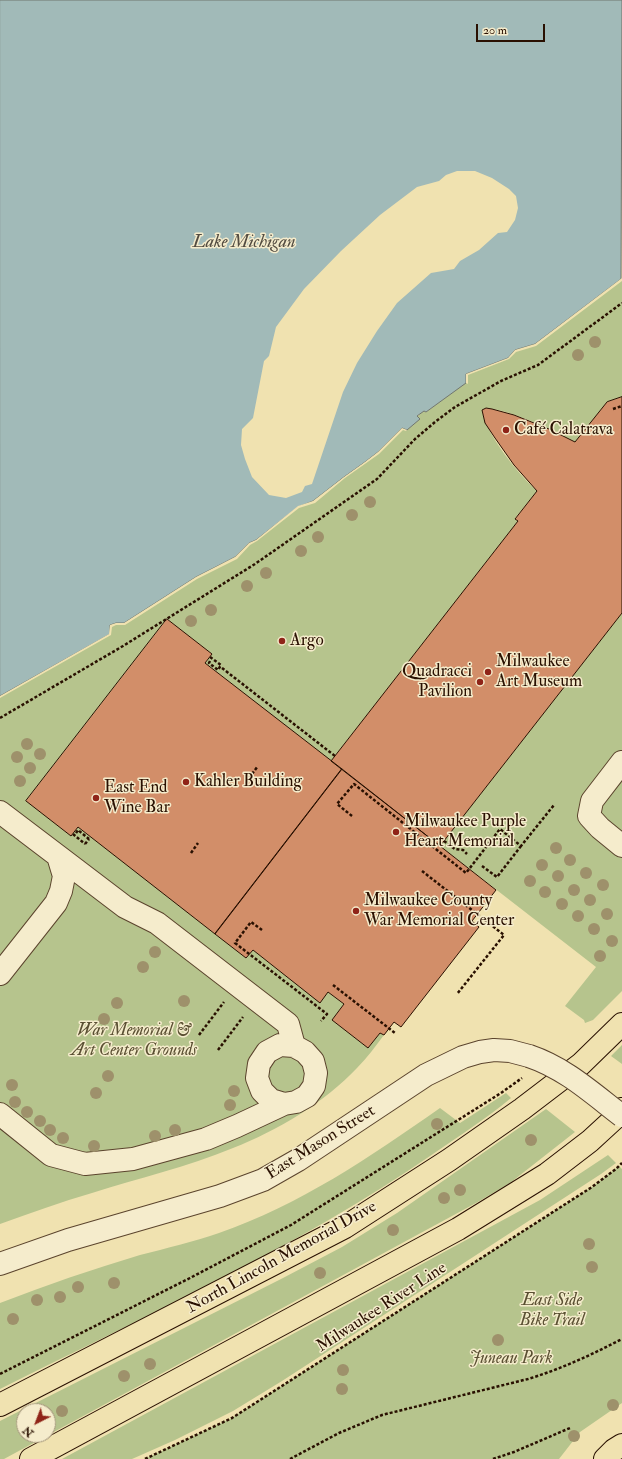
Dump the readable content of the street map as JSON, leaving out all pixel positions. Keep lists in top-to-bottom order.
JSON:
{
  "streets": {
    "main road": ["North Lincoln Memorial Drive"],
    "street": ["East Mason Street"],
    "path": ["Milwaukee River Line"]
  },
  "water": ["Lake Michigan"],
  "parks": ["War Memorial & Art Center Grounds", "East Side Bike Trail", "Juneau Park"],
  "places": [
    "Café Calatrava",
    "Argo",
    "Milwaukee Art Museum",
    "Quadracci Pavilion",
    "Kahler Building",
    "East End Wine Bar",
    "Milwaukee Purple Heart Memorial",
    "Milwaukee County War Memorial Center"
  ],
  "scale_bar": "20 m",
  "north": "bottom left"
}
